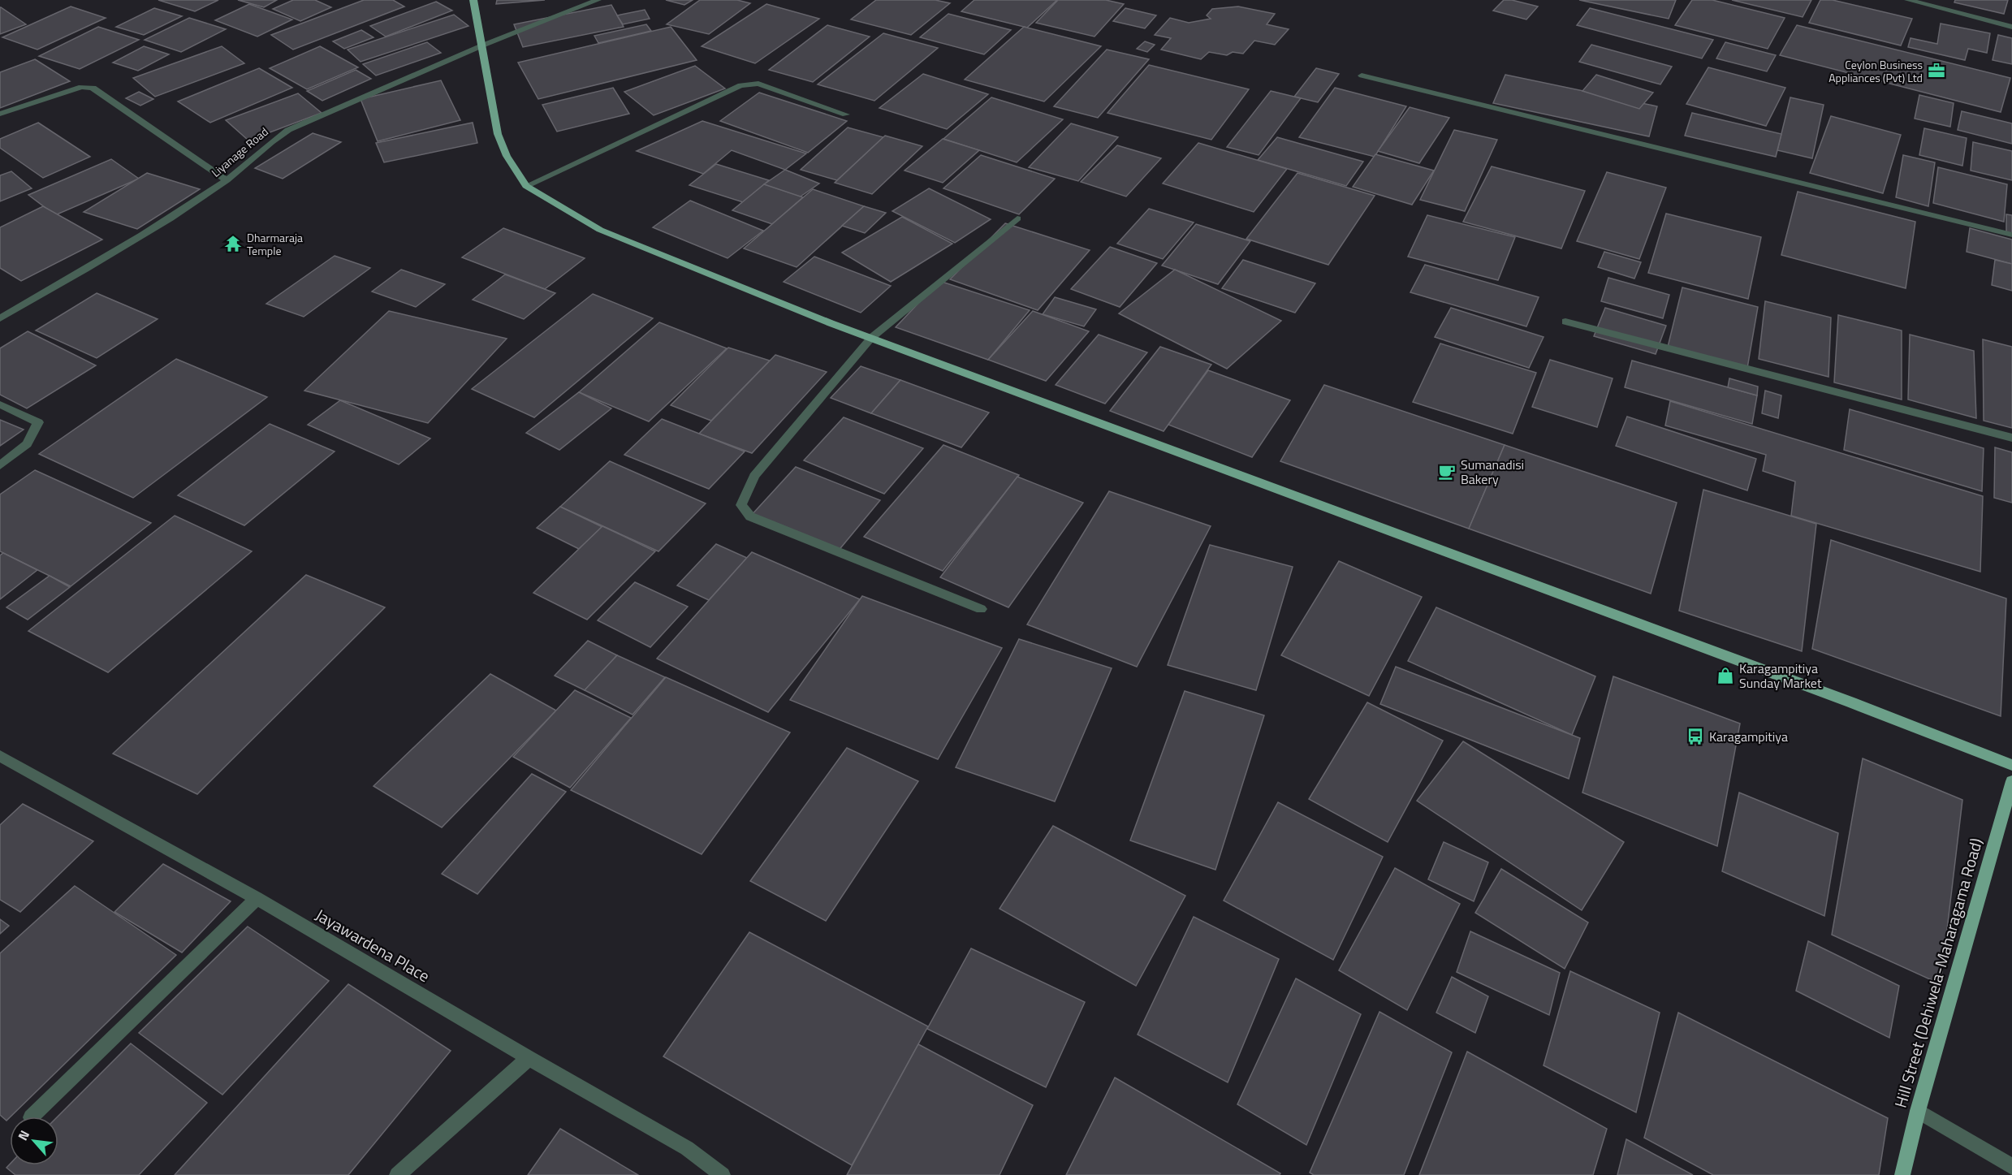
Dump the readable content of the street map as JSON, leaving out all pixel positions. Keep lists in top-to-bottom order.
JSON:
{
  "streets": {
    "main road": ["Hill Street (Dehiwela-Maharagama Road)"],
    "street": ["Liyanage Road", "Jayawardena Place"]
  },
  "places": {
    "office": ["Ceylon Business Appliances (Pvt) Ltd"],
    "temple": ["Dharmaraja Temple"],
    "cafe": ["Sumanadisi Bakery"],
    "shop": ["Karagampitiya Sunday Market"],
    "bus stop": ["Karagampitiya"]
  },
  "north": "top left"
}
